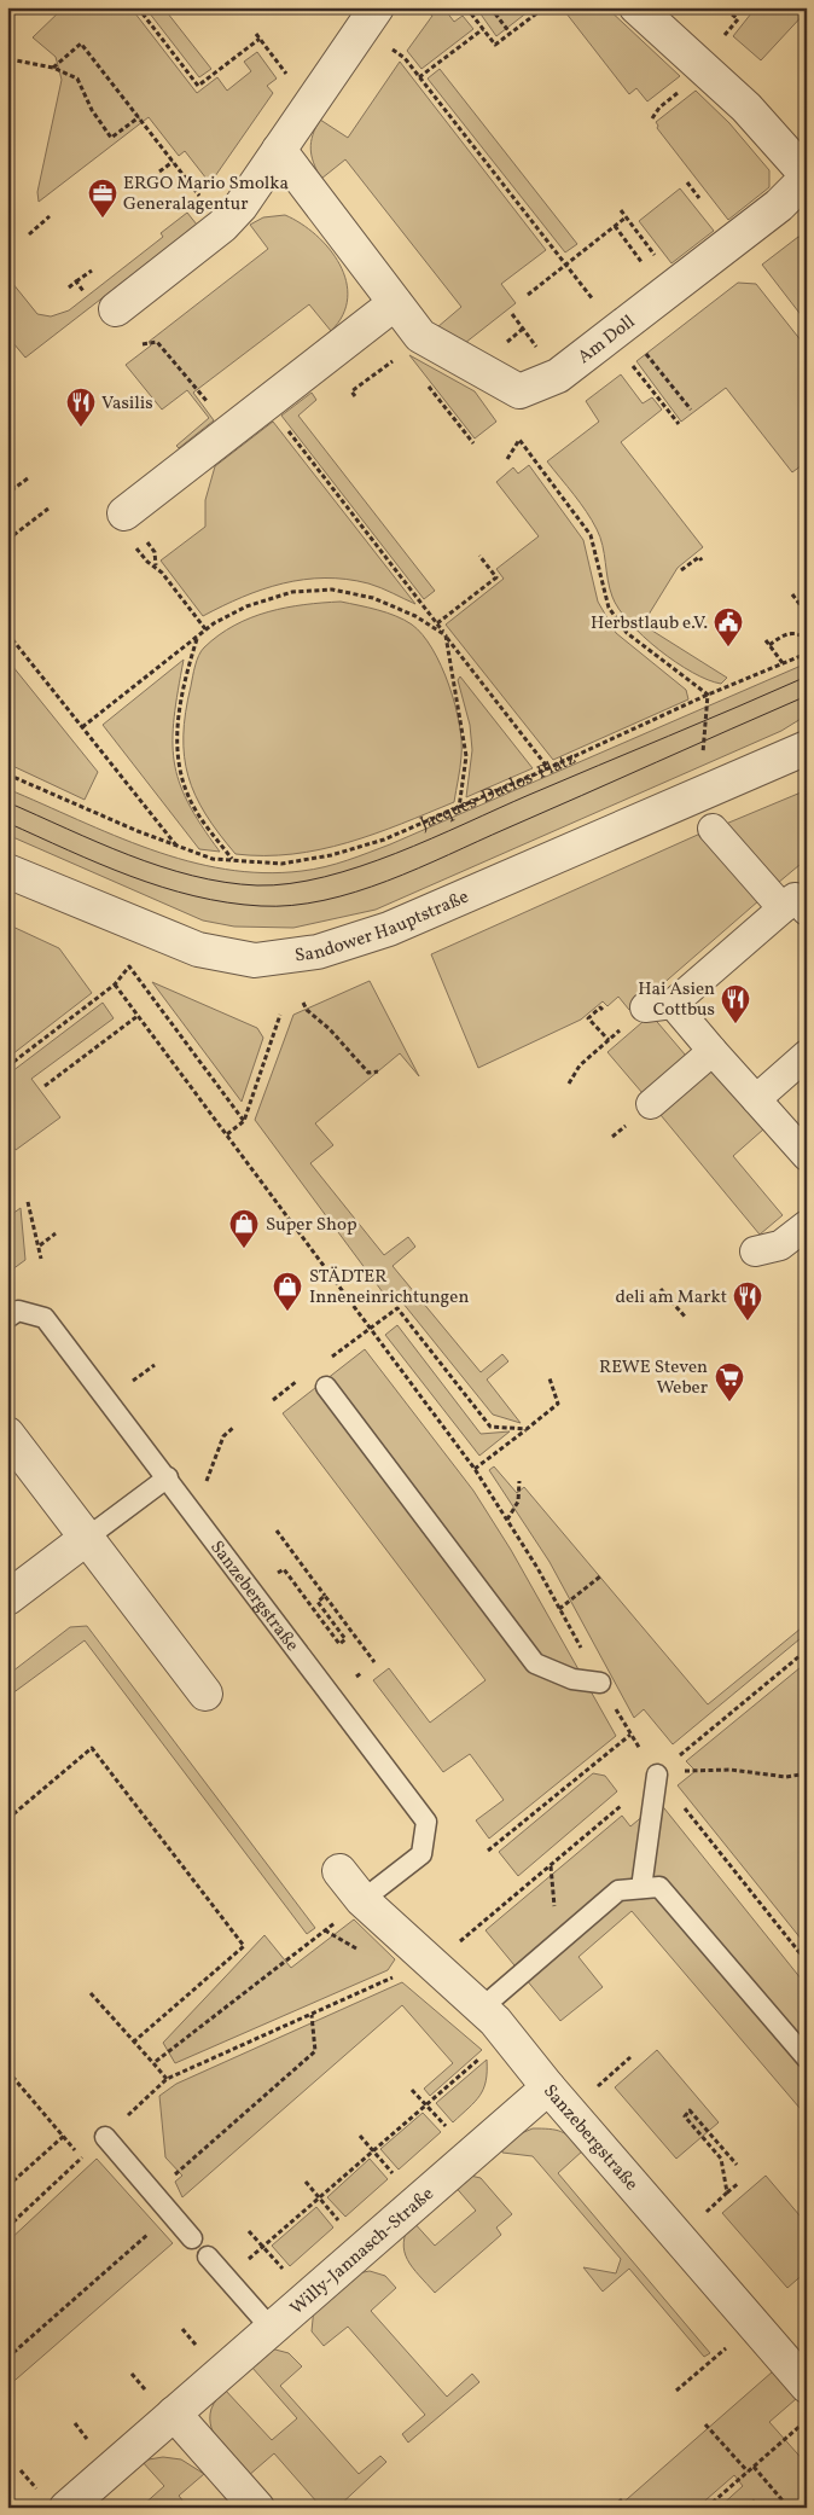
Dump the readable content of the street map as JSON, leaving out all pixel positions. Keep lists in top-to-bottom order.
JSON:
{
  "streets": {
    "street": [
      "Am Doll",
      "Sandower Hauptstraße",
      "Sanzebergstraße",
      "Willy-Jannasch-Straße"
    ],
    "path": ["Jacques-Duclos-Platz"]
  },
  "crossings": [
    ["Sanzebergstraße", "Willy-Jannasch-Straße"]
  ],
  "places": {
    "office": ["ERGO Mario Smolka Generalagentur"],
    "restaurant": ["Vasilis", "Hai Asien Cottbus", "deli am Markt"],
    "public building": ["Herbstlaub e.V."],
    "shop": ["Super Shop", "STÄDTER Inneneinrichtungen"],
    "supermarket": ["REWE Steven Weber"]
  }
}
